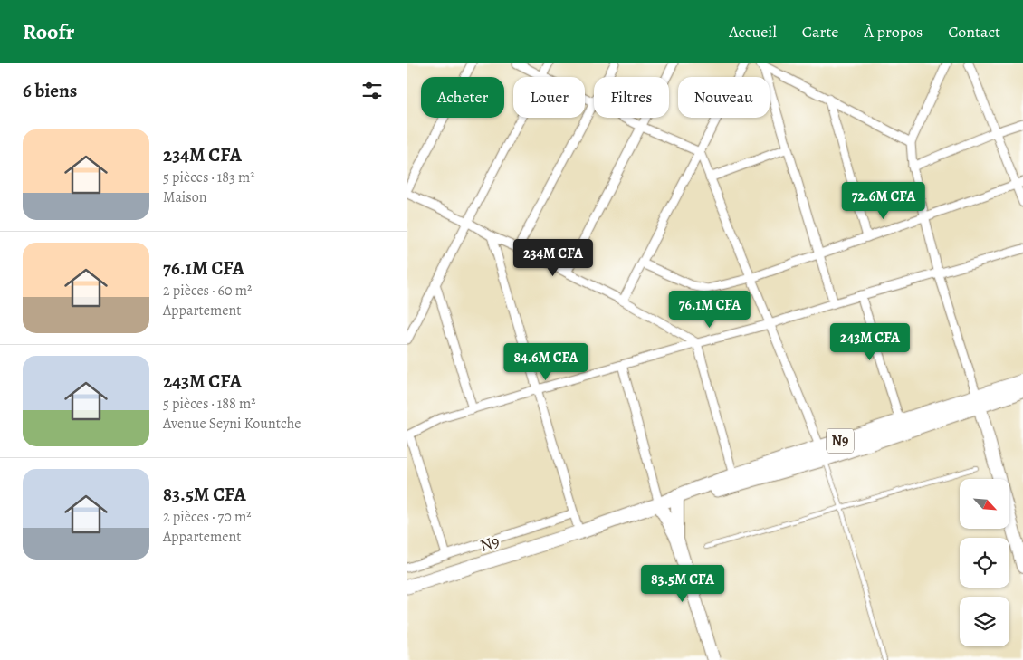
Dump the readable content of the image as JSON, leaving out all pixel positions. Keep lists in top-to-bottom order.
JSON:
{
  "streets": {
    "highway": ["N9"]
  },
  "north": "bottom right",
  "page": {
    "header": "Roofr",
    "nav": [
      "Accueil",
      "Carte",
      "À propos",
      "Contact"
    ],
    "heading": "6 biens",
    "chip": [
      "Acheter",
      "Louer",
      "Filtres",
      "Nouveau"
    ],
    "list": [
      {
        "name": "234M CFA",
        "note": "5 pièces · 183 m² · Maison"
      },
      {
        "name": "76.1M CFA",
        "note": "2 pièces · 60 m² · Appartement"
      },
      {
        "name": "243M CFA",
        "note": "5 pièces · 188 m² · Avenue Seyni Kountche"
      },
      {
        "name": "83.5M CFA",
        "note": "2 pièces · 70 m² · Appartement"
      }
    ],
    "price": [
      "72.6M CFA",
      "234M CFA",
      "76.1M CFA",
      "243M CFA",
      "84.6M CFA",
      "83.5M CFA"
    ]
  }
}
